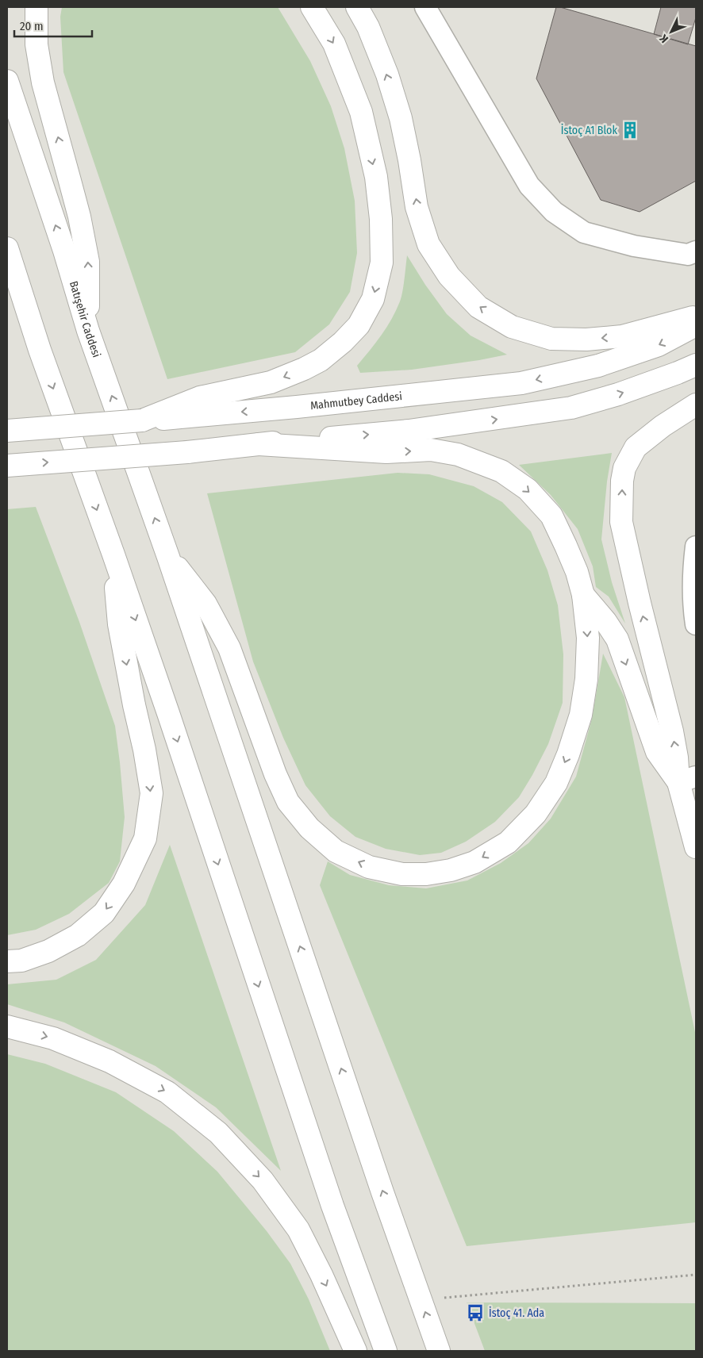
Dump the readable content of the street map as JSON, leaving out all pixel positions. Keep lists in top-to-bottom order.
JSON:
{
  "streets": {
    "main road": ["Batışehir Caddesi", "Mahmutbey Caddesi"]
  },
  "places": {
    "building": ["İstoç A1 Blok"],
    "bus stop": ["İstoç 41. Ada"]
  },
  "scale_bar": "20 m",
  "north": "bottom left"
}
